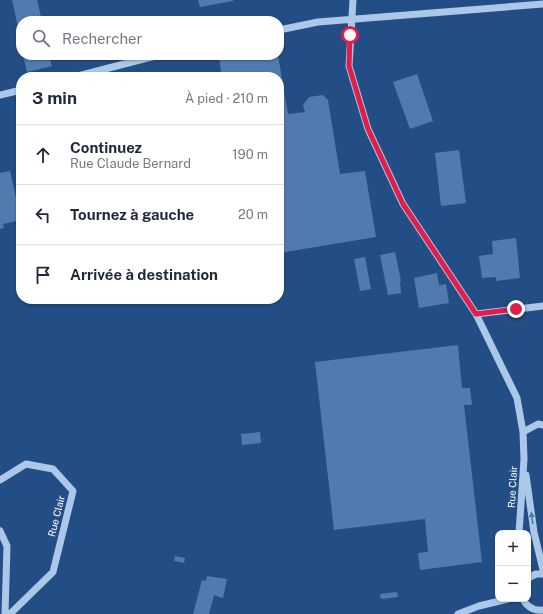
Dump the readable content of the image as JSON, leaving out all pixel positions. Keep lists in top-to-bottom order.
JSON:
{
  "streets": {
    "street": ["Rue Clair"]
  },
  "page": {
    "search": "Rechercher",
    "heading": ["3 min", "À pied · 210 m"],
    "list": [
      ["Continuez", "Rue Claude Bernard", "190 m"],
      ["Tournez à gauche", "20 m"],
      "Arrivée à destination"
    ],
    "map_buttons": ["+", "−"]
  }
}
